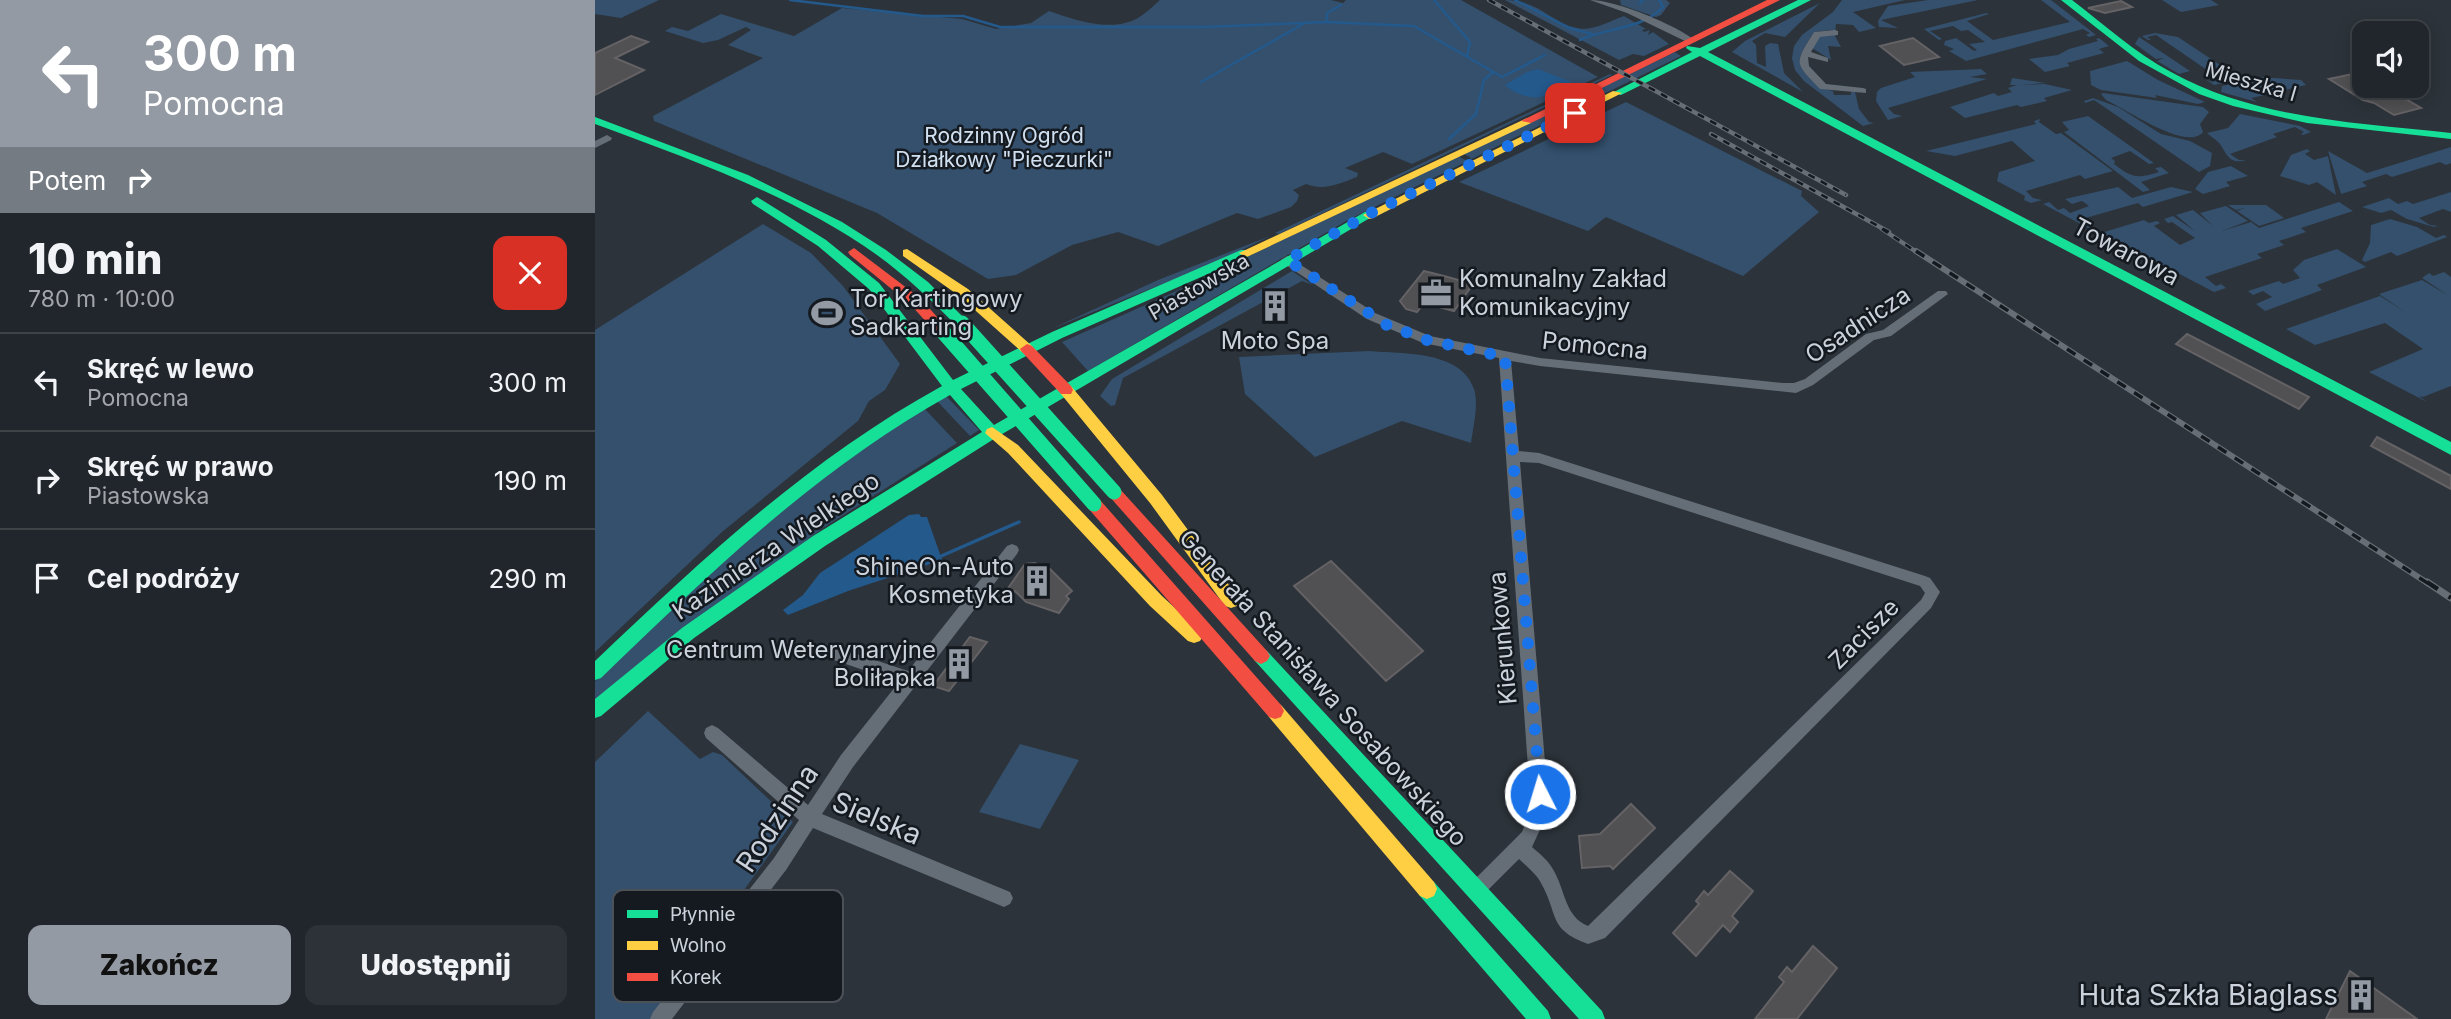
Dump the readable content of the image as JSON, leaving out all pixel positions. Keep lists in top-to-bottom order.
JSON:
{
  "streets": {
    "main road": [
      "Mieszka I",
      "Towarowa",
      "Piastowska",
      "Kazimierza Wielkiego",
      "Generała Stanisława Sosabowskiego"
    ],
    "street": [
      "Osadnicza",
      "Pomocna",
      "Zacisze",
      "Kierunkowa",
      "Rodzinna",
      "Sielska"
    ]
  },
  "crossings": [
    ["Towarowa", "Piastowska"],
    ["Piastowska", "Pomocna"],
    ["Piastowska", "Kazimierza Wielkiego"],
    ["Osadnicza", "Pomocna"],
    ["Pomocna", "Kierunkowa"],
    ["Zacisze", "Kierunkowa"],
    ["Kierunkowa", "Generała Stanisława Sosabowskiego"],
    ["Rodzinna", "Sielska"]
  ],
  "parks": ["Rodzinny Ogród Działkowy \"Pieczurki\""],
  "places": {
    "office": ["Komunalny Zakład Komunikacyjny"],
    "building": [
      "Moto Spa",
      "ShineOn-Auto Kosmetyka",
      "Centrum Weterynaryjne Boliłapka",
      "Huta Szkła Biaglass"
    ],
    "sports": ["Tor Kartingowy Sadkarting"]
  },
  "legend": ["Płynnie", "Wolno", "Korek"],
  "page": {
    "turn": ["300 m", "Pomocna"],
    "then": "Potem",
    "heading": ["10 min", "780 m · 10:00"],
    "list": [
      {
        "name": "Skręć w lewo",
        "note": "Pomocna",
        "value": "300 m"
      },
      {
        "name": "Skręć w prawo",
        "note": "Piastowska",
        "value": "190 m"
      },
      {
        "name": "Cel podróży",
        "value": "290 m"
      }
    ],
    "buttons": ["Zakończ", "Udostępnij"]
  }
}
